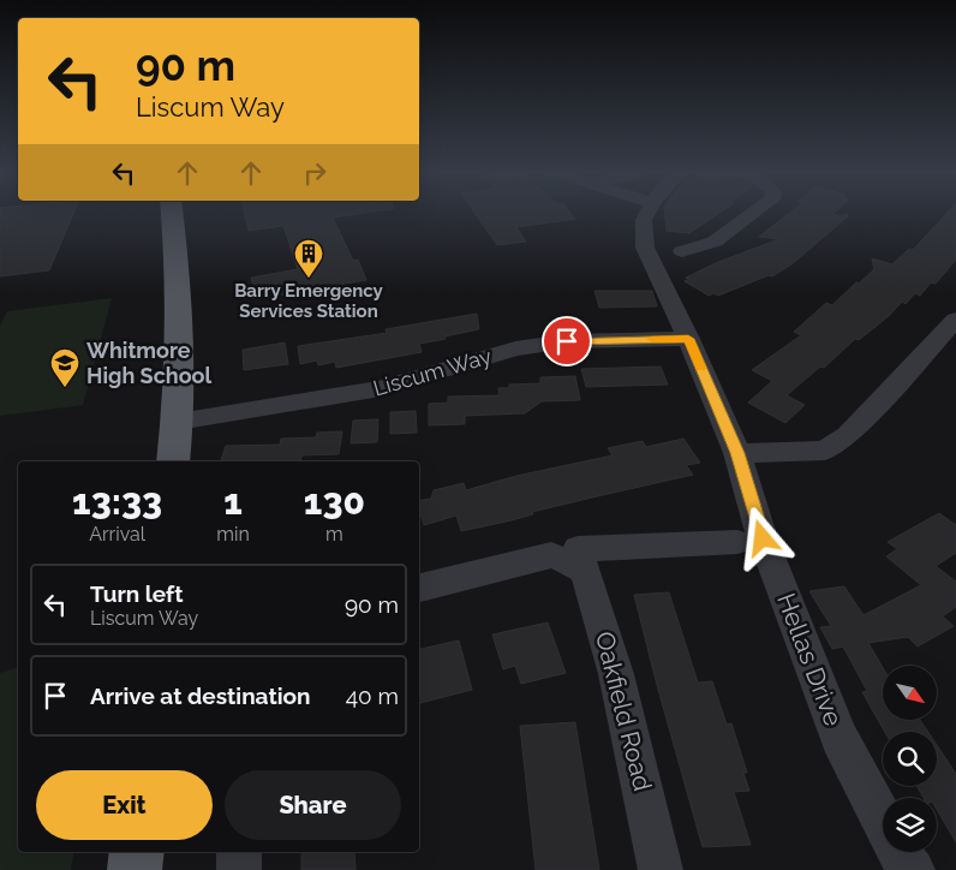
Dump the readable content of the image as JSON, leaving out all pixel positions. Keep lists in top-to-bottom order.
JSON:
{
  "streets": {
    "street": ["Liscum Way", "Hellas Drive", "Oakfield Road"]
  },
  "crossings": [
    ["Liscum Way", "Hellas Drive"]
  ],
  "places": {
    "building": ["Barry Emergency Services Station"],
    "school or university": ["Whitmore High School"]
  },
  "north": "bottom right",
  "page": {
    "turn": ["90 m", "Liscum Way"],
    "eta": [
      "13:33",
      "Arrival",
      "1",
      "min",
      "130",
      "m"
    ],
    "list": [
      {
        "name": "Turn left",
        "note": "Liscum Way",
        "value": "90 m"
      },
      {
        "name": "Arrive at destination",
        "value": "40 m"
      }
    ],
    "buttons": ["Exit", "Share"]
  }
}
